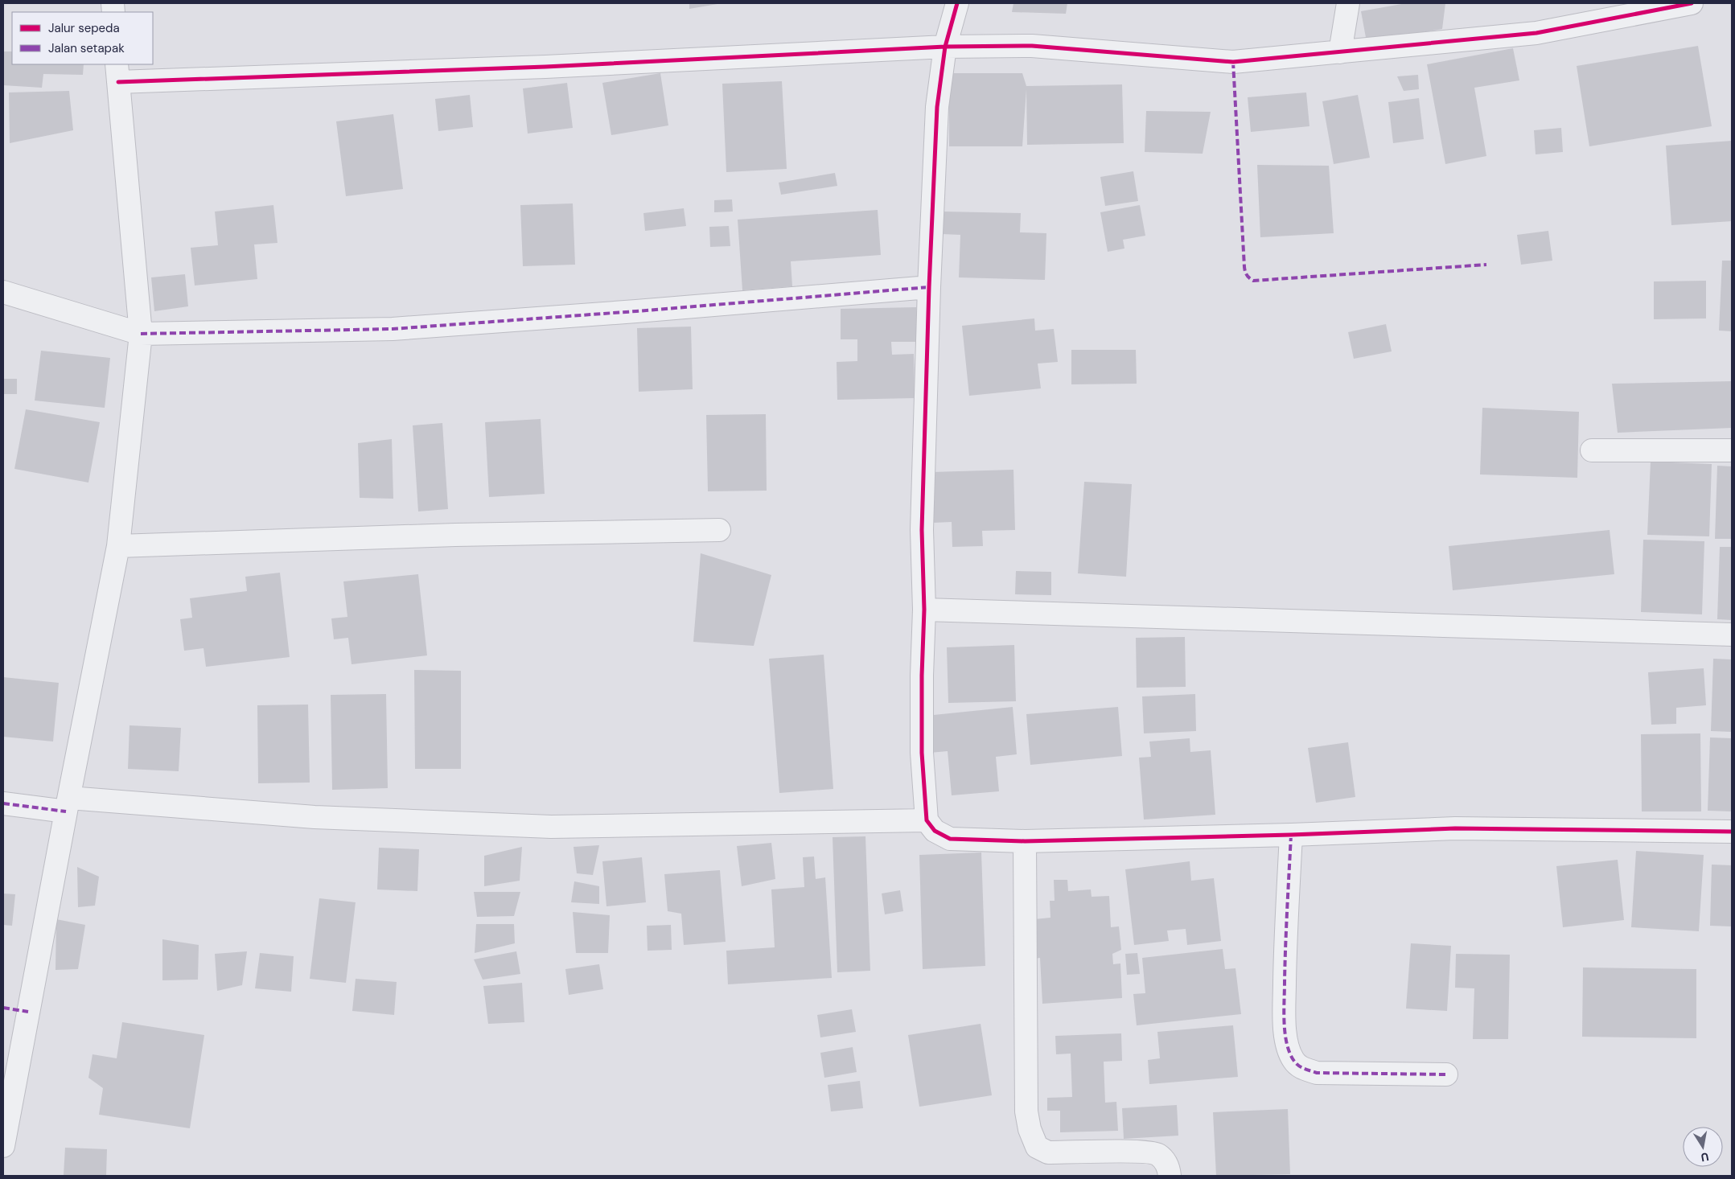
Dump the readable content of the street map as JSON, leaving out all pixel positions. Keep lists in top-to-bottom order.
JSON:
{
  "legend": ["Jalur sepeda", "Jalan setapak"],
  "north": "bottom"
}
